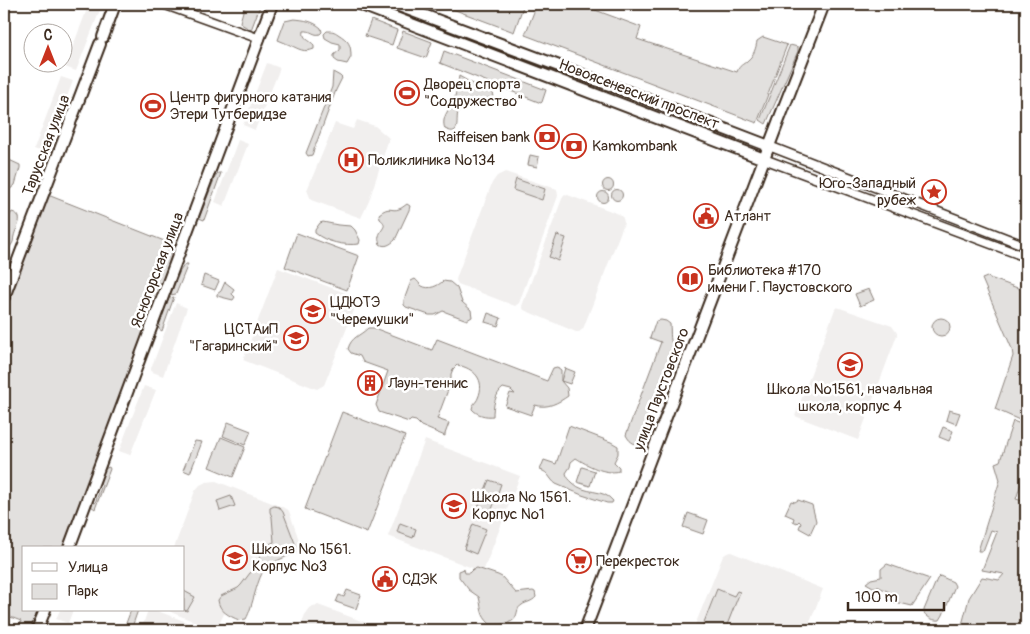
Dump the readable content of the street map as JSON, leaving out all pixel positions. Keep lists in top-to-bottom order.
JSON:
{
  "streets": {
    "main road": [
      "Новоясеневский проспект",
      "Тарусская улица",
      "Ясногорская улица",
      "улица Паустовского"
    ]
  },
  "crossings": [
    ["Новоясеневский проспект", "улица Паустовского"]
  ],
  "places": {
    "sports": ["Дворец спорта \"Содружество\"", "Центр фигурного катания Этери Тутберидзе"],
    "bank": ["Raiffeisen bank", "Kamkombank"],
    "hospital": ["Поликлиника №134"],
    "place": ["Юго-Западный рубеж"],
    "public building": ["Атлант", "СДЭК"],
    "library": ["Библиотека #170 имени Г. Паустовского"],
    "school or university": [
      "ЦДЮТЭ \"Черемушки\"",
      "ЦСТАиП \"Гагаринский\"",
      "Школа №1561, начальная школа, корпус 4",
      "Школа № 1561. Корпус №1",
      "Школа № 1561. Корпус №3"
    ],
    "building": ["Лаун-теннис"],
    "supermarket": ["Перекресток"]
  },
  "legend": ["Улица", "Парк"],
  "scale_bar": "100 m",
  "north": "top"
}
